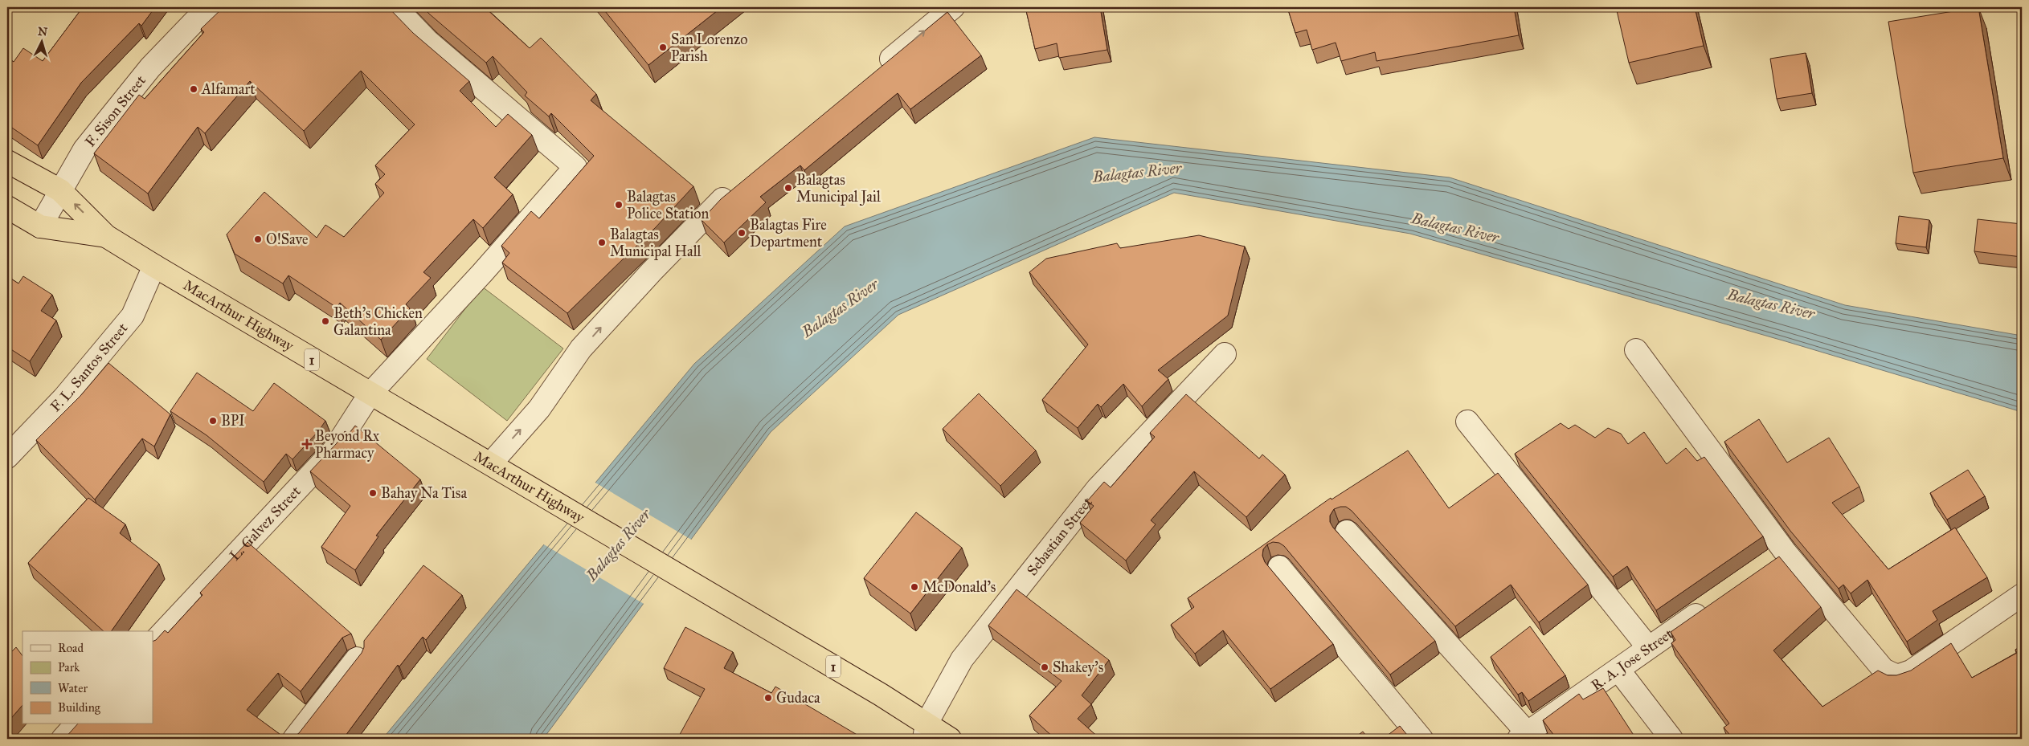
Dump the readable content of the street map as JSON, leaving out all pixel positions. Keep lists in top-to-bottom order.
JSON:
{
  "streets": {
    "highway": ["MacArthur Highway", "1"],
    "street": [
      "F. Sison Street",
      "F. L. Santos Street",
      "L. Galvez Street",
      "Sebastian Street",
      "R. A. Jose Street"
    ]
  },
  "crossings": [
    ["F. Sison Street", "MacArthur Highway"],
    ["MacArthur Highway", "F. L. Santos Street"],
    ["MacArthur Highway", "L. Galvez Street"],
    ["MacArthur Highway", "Sebastian Street"]
  ],
  "water": ["Balagtas River"],
  "places": {
    "other": [
      "San Lorenzo Parish",
      "Alfamart",
      "Balagtas Municipal Jail",
      "Balagtas Police Station",
      "Balagtas Fire Department",
      "O!Save",
      "Balagtas Municipal Hall",
      "Beth's Chicken Galantina",
      "BPI",
      "Bahay Na Tisa",
      "McDonald's",
      "Shakey's",
      "Gudaca"
    ],
    "health": ["Beyond Rx Pharmacy"]
  },
  "legend": [
    "Road",
    "Park",
    "Water",
    "Building"
  ],
  "north": "top"
}
